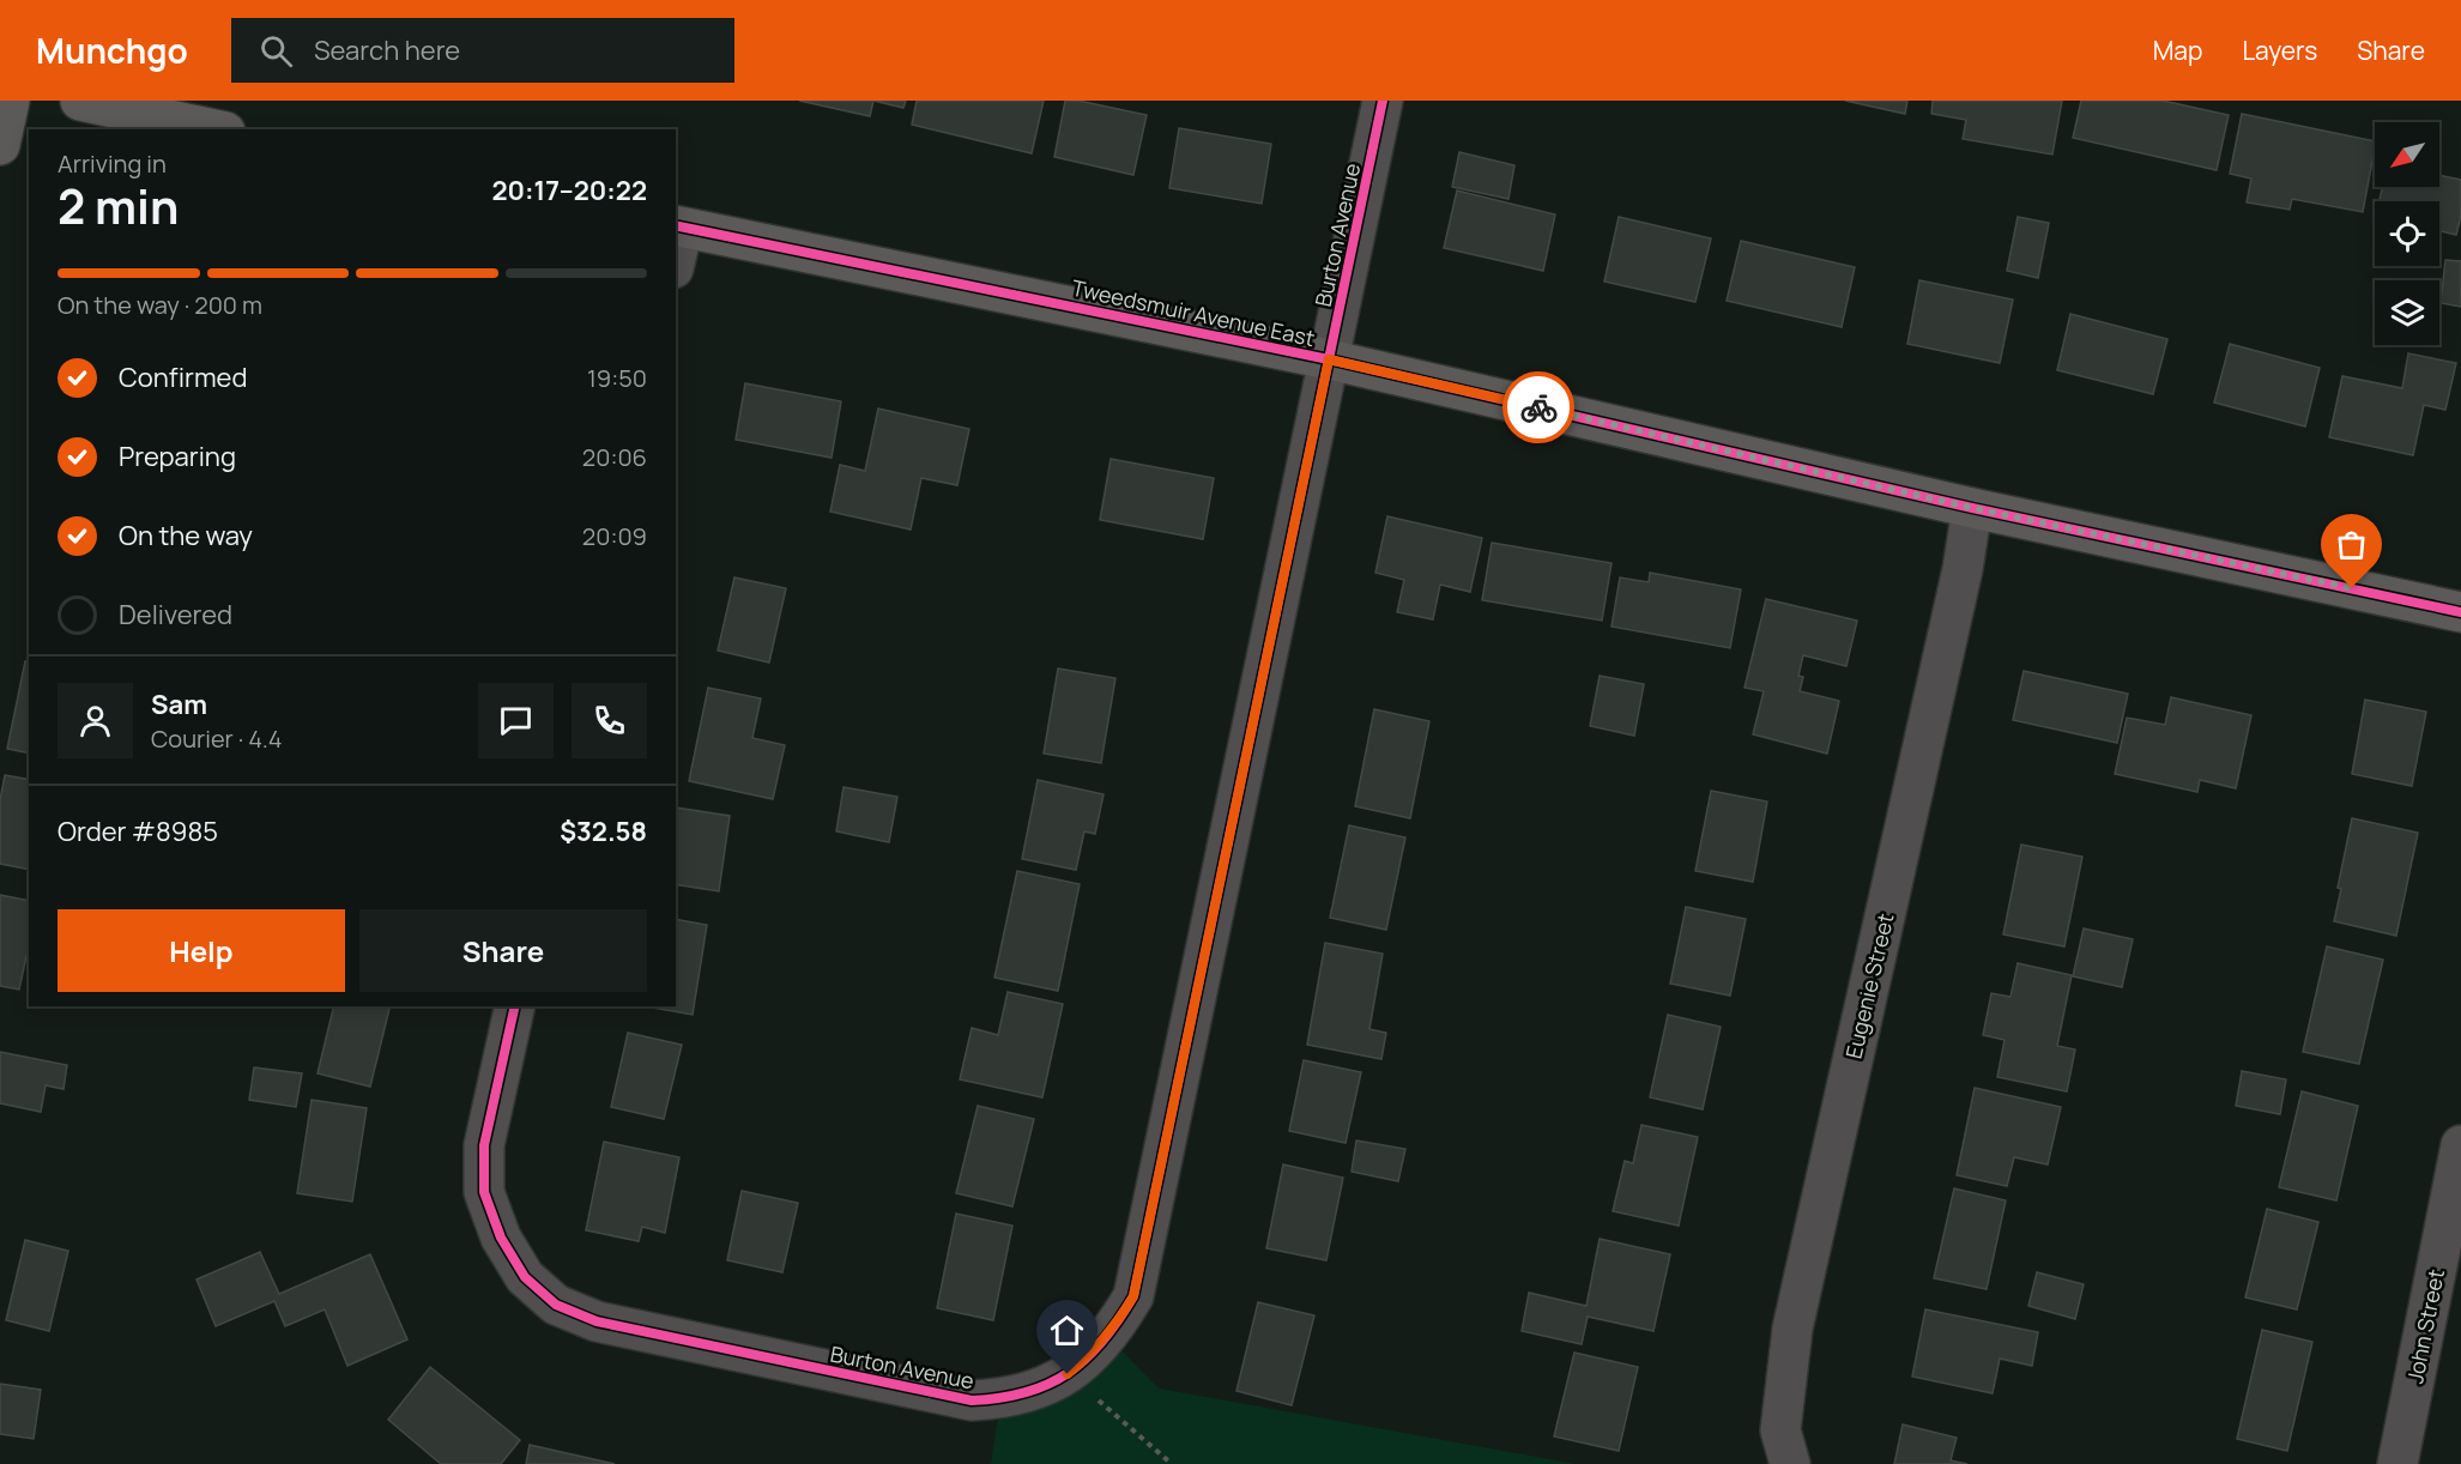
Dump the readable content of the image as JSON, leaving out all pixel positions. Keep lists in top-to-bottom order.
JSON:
{
  "streets": {
    "street": [
      "Burton Avenue",
      "Tweedsmuir Avenue East",
      "Eugenie Street",
      "John Street"
    ]
  },
  "crossings": [
    ["Burton Avenue", "Tweedsmuir Avenue East"],
    ["Tweedsmuir Avenue East", "Eugenie Street"]
  ],
  "north": "bottom left",
  "page": {
    "header": "Munchgo",
    "search": "Search here",
    "nav": ["Map", "Layers", "Share"],
    "heading": ["2 min", "Arriving in", "20:17–20:22"],
    "panel": [
      "Sam",
      "Courier · 4.4",
      "Order #8985",
      "$32.58"
    ],
    "bar": "On the way · 200 m",
    "list": [
      ["Confirmed", "19:50"],
      ["Preparing", "20:06"],
      ["On the way", "20:09"],
      "Delivered"
    ],
    "buttons": ["Help", "Share"]
  }
}
